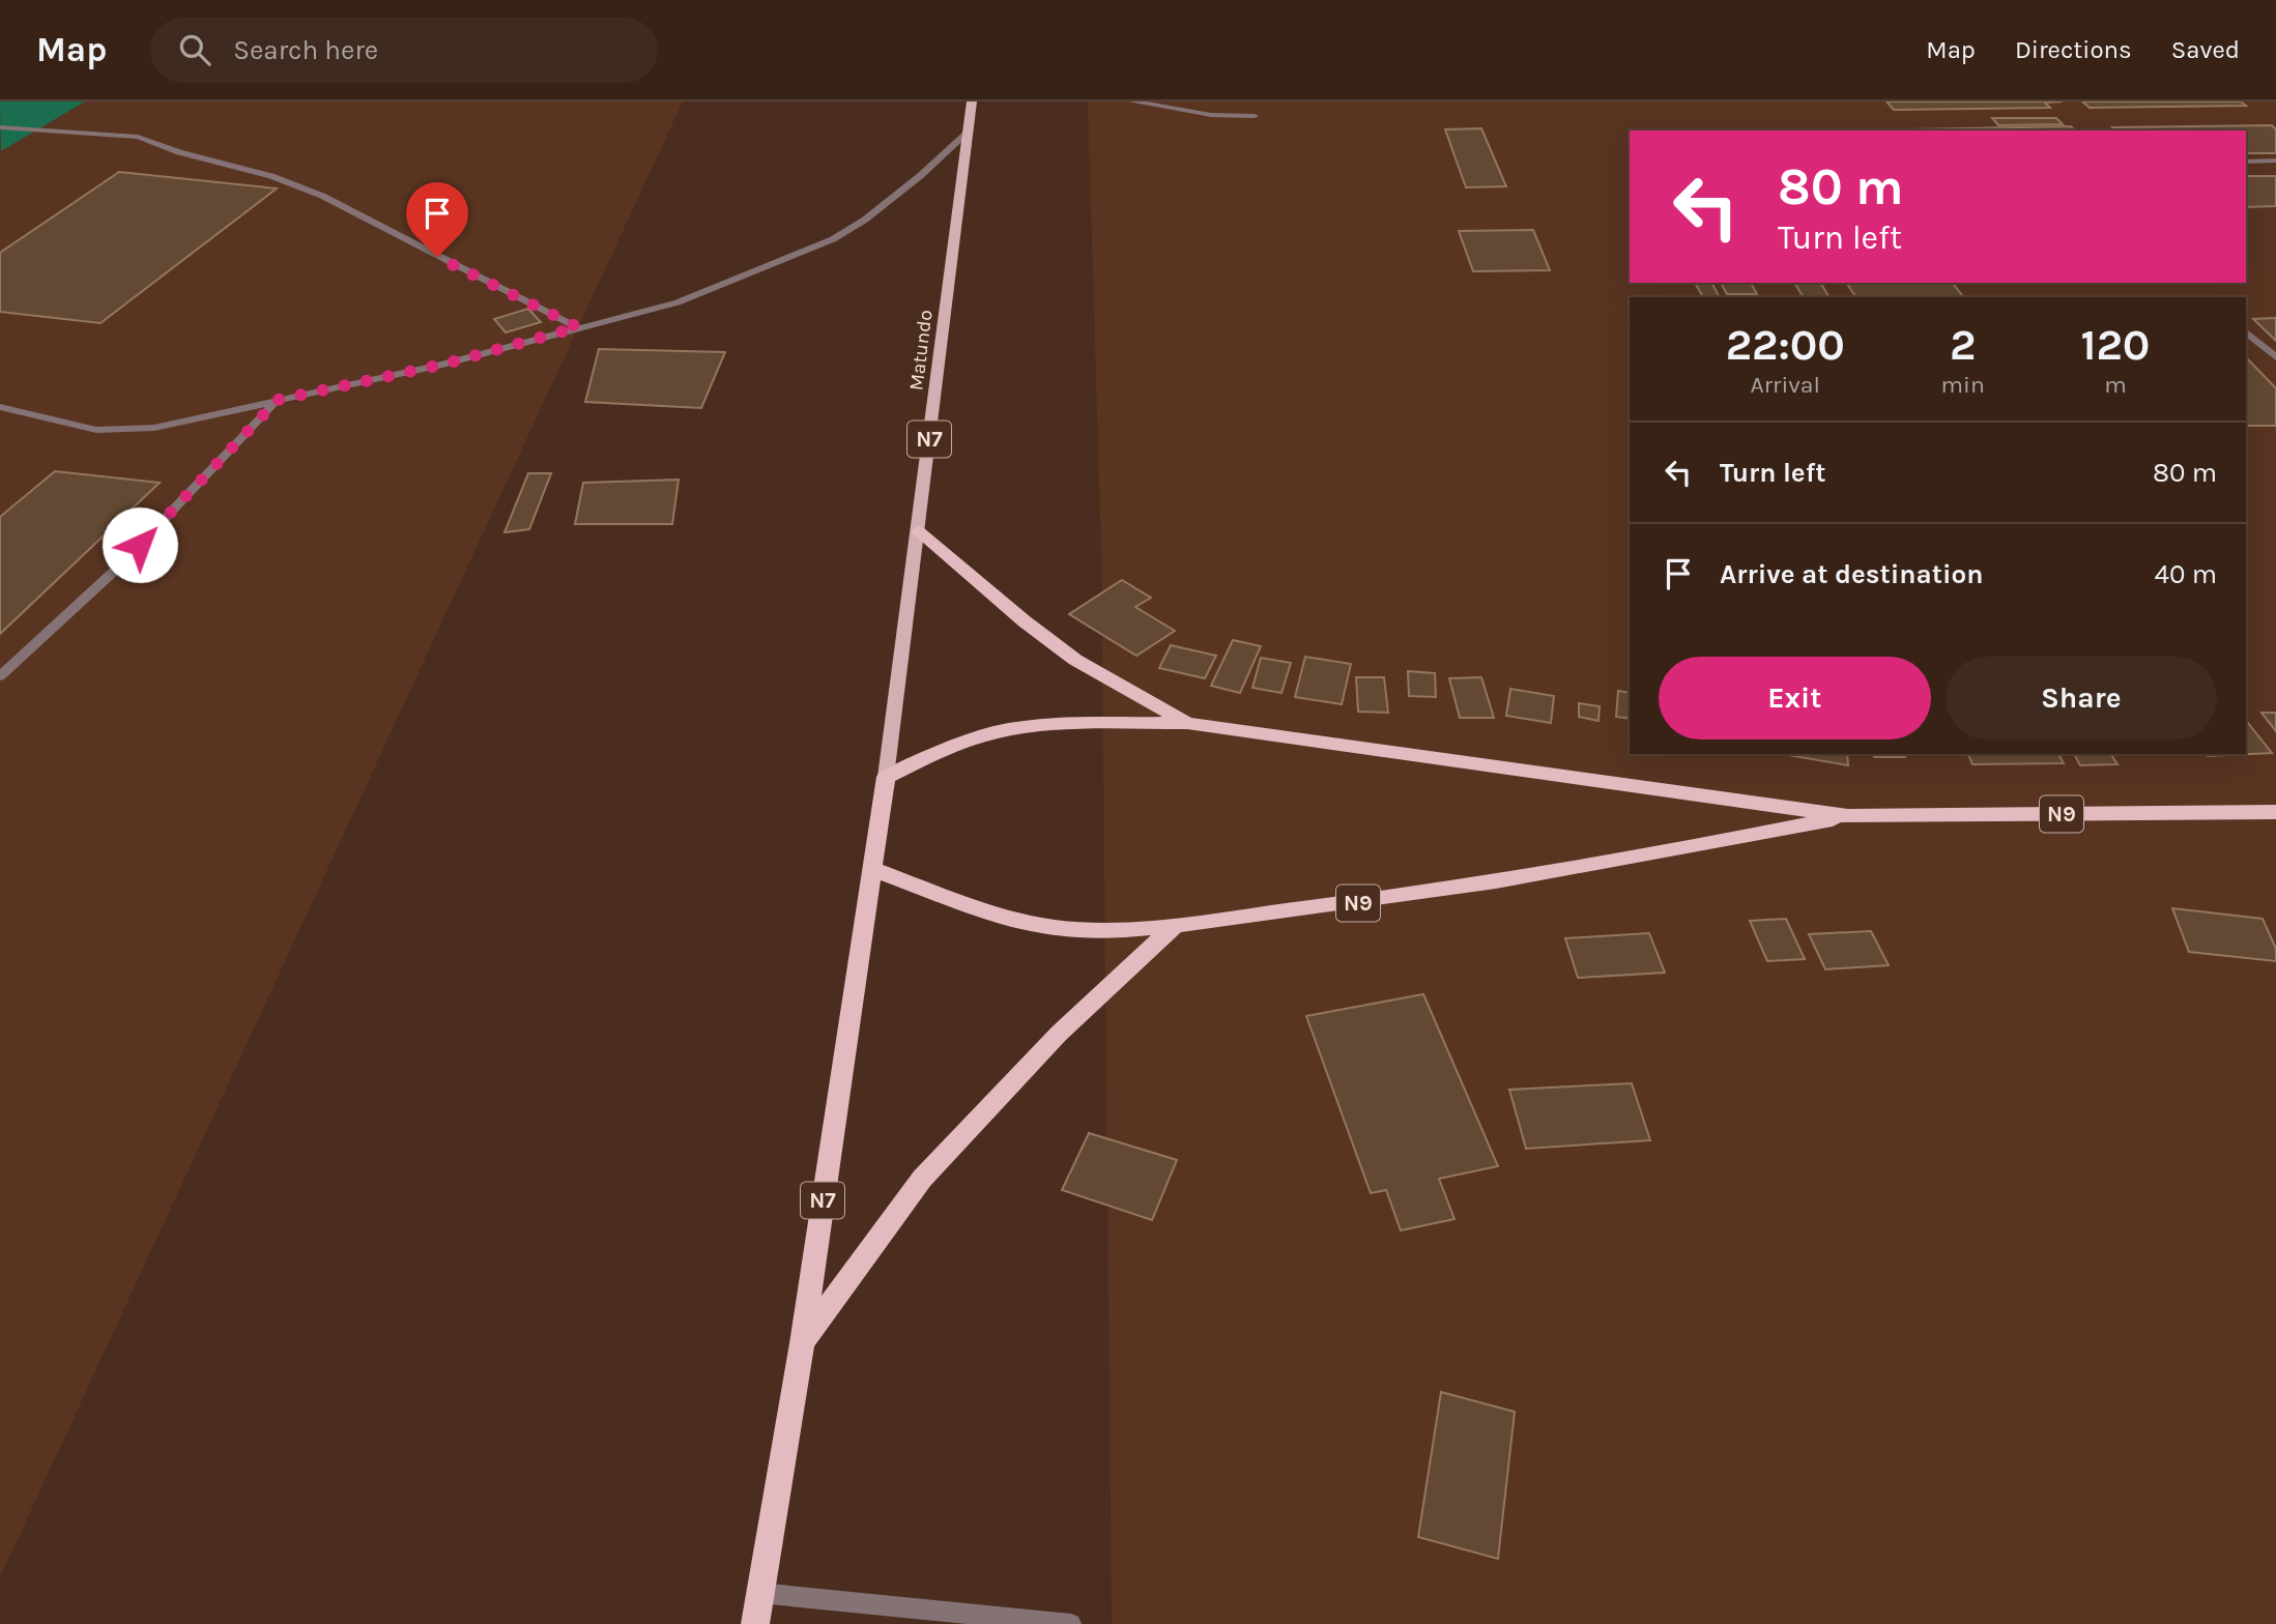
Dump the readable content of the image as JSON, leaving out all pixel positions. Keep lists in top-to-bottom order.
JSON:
{
  "streets": {
    "highway": ["N7", "N9"],
    "main road": ["Matundo"]
  },
  "crossings": [
    ["Matundo", "N7"],
    ["Matundo", "N9"],
    ["N7", "N9"]
  ],
  "page": {
    "header": "Map",
    "search": "Search here",
    "nav": ["Map", "Directions", "Saved"],
    "turn": ["80 m", "Turn left"],
    "eta": [
      "22:00",
      "Arrival",
      "2",
      "min",
      "120",
      "m"
    ],
    "list": [
      {
        "name": "Turn left",
        "value": "80 m"
      },
      {
        "name": "Arrive at destination",
        "value": "40 m"
      }
    ],
    "buttons": ["Exit", "Share"]
  }
}
